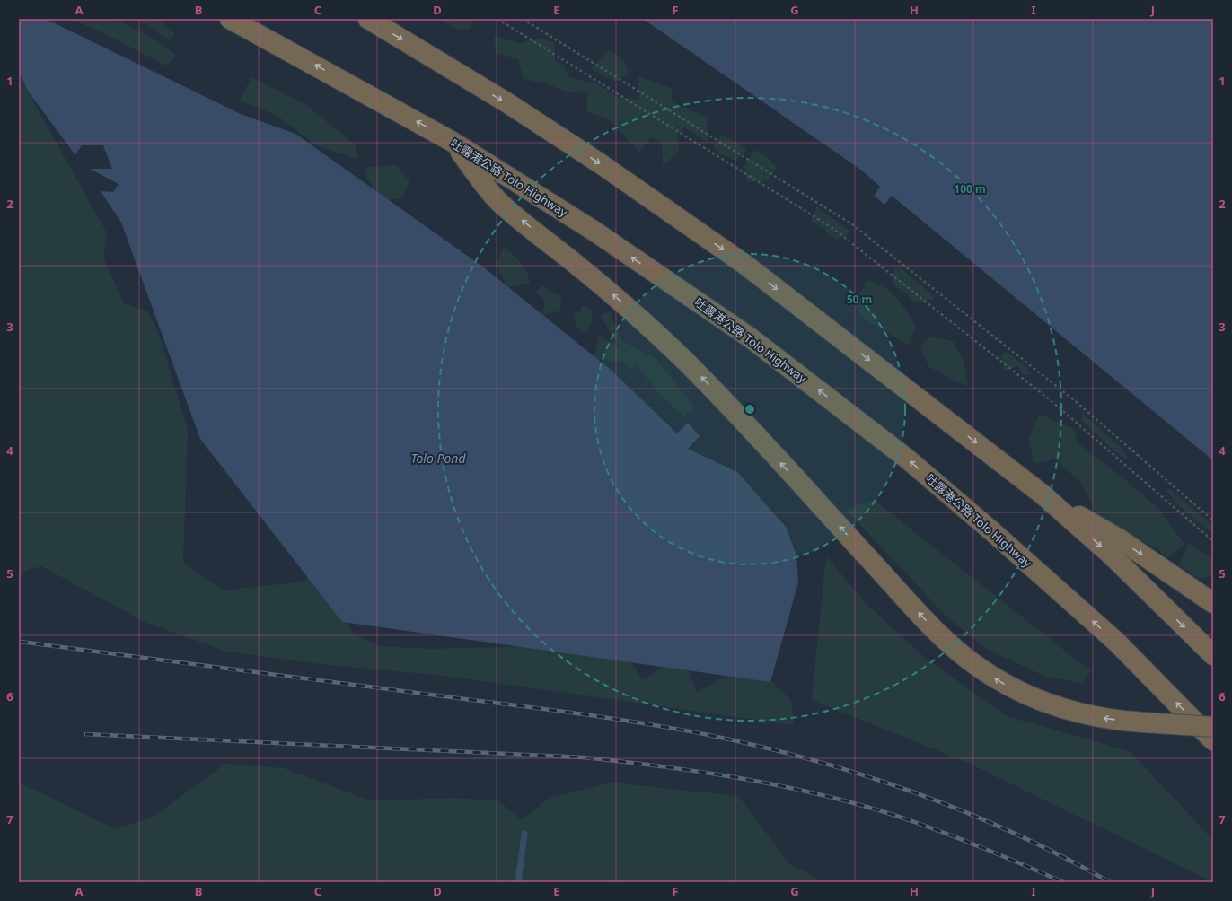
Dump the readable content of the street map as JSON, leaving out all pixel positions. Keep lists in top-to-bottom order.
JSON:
{
  "streets": {
    "highway": ["吐露港公路 Tolo Highway"]
  },
  "water": ["Tolo Pond"],
  "grid": {
    "columns": [
      "A",
      "B",
      "C",
      "D",
      "E",
      "F",
      "G",
      "H",
      "I",
      "J"
    ],
    "rows": [
      "1",
      "2",
      "3",
      "4",
      "5",
      "6",
      "7"
    ]
  },
  "rings": ["100 m", "50 m"]
}
